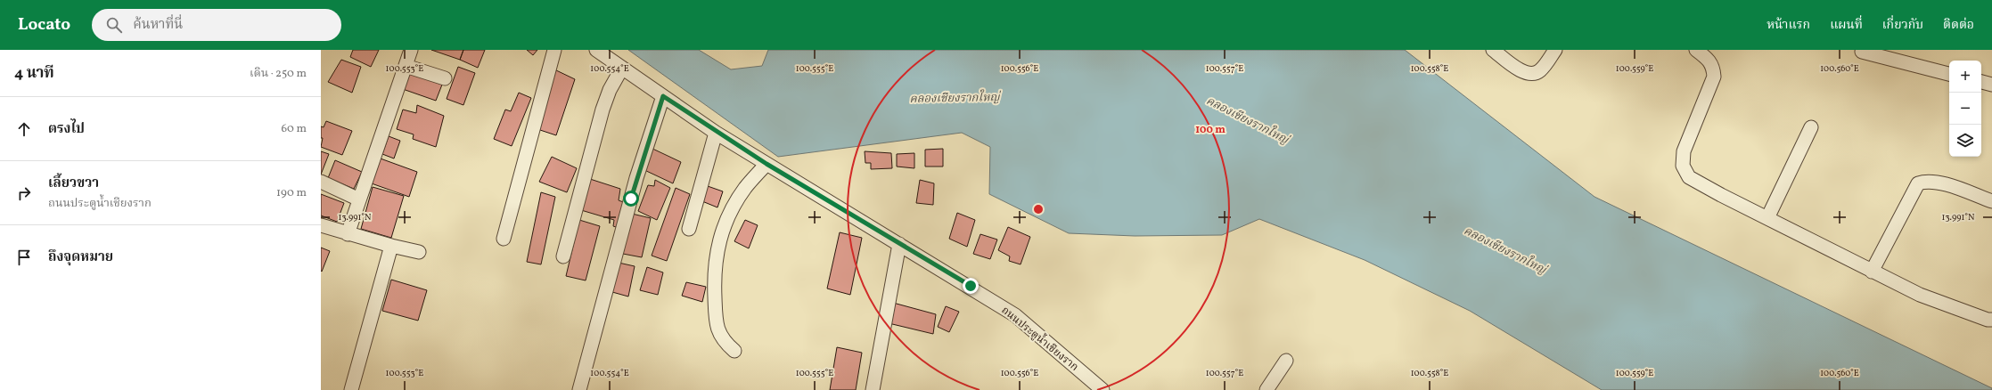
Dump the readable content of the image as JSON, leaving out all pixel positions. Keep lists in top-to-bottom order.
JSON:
{
  "streets": {
    "street": ["ถนนประตูน้ำเชียงราก"]
  },
  "water": ["คลองเชียงรากใหญ่"],
  "page": {
    "header": "Locato",
    "search": "ค้นหาที่นี่",
    "nav": [
      "หน้าแรก",
      "แผนที่",
      "เกี่ยวกับ",
      "ติดต่อ"
    ],
    "heading": ["4 นาที", "เดิน · 250 m"],
    "map_buttons": ["+", "−"],
    "list": [
      ["ตรงไป", "60 m"],
      ["เลี้ยวขวา", "ถนนประตูน้ำเชียงราก", "190 m"],
      "ถึงจุดหมาย"
    ]
  },
  "coordinates": [
    "100.553°E",
    "100.554°E",
    "100.555°E",
    "100.556°E",
    "100.557°E",
    "100.558°E",
    "100.559°E",
    "100.560°E",
    "13.991°N"
  ],
  "rings": ["100 m"]
}
